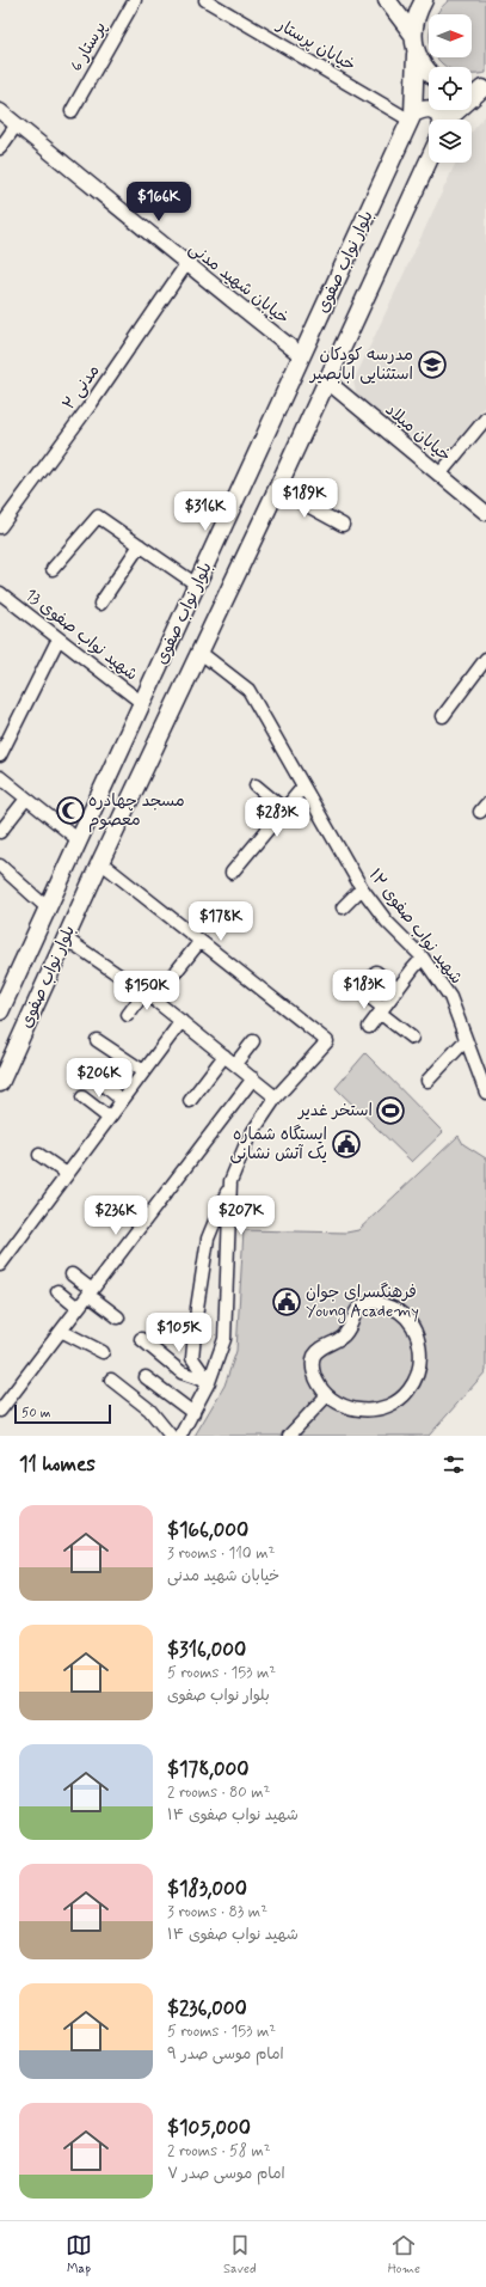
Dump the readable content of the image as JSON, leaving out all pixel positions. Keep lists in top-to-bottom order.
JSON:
{
  "streets": {
    "main road": ["بلوار نواب صفوی"],
    "street": [
      "خیابان پرستار",
      "پرستار 6",
      "خیابان شهید مدنی",
      "مدنی ۲",
      "خیابان میلاد",
      "شهید نواب صفوی 13",
      "شهید نواب صفوی ۱۲"
    ]
  },
  "crossings": [
    ["خیابان پرستار", "بلوار نواب صفوی"],
    ["بلوار نواب صفوی", "خیابان شهید مدنی"],
    ["بلوار نواب صفوی", "خیابان میلاد"],
    ["بلوار نواب صفوی", "شهید نواب صفوی 13"],
    ["بلوار نواب صفوی", "شهید نواب صفوی ۱۲"],
    ["خیابان شهید مدنی", "مدنی ۲"]
  ],
  "places": {
    "school or university": ["مدرسه کودکان استثنایی ابابصیر"],
    "mosque": ["مسجد چهادره معصوم"],
    "sports": ["استخر غدیر"],
    "public building": ["ایستگاه شماره یک آتش نشانی", "فرهنگسرای جوان Young Academy"]
  },
  "scale_bar": "50 m",
  "north": "right",
  "page": {
    "price": [
      "$166K",
      "$189K",
      "$316K",
      "$283K",
      "$178K",
      "$183K",
      "$150K",
      "$206K",
      "$236K",
      "$207K",
      "$105K"
    ],
    "scale": "50 m",
    "heading": "11 homes",
    "list": [
      {
        "name": "$166,000",
        "note": "3 rooms · 110 m² · خیابان شهید مدنی"
      },
      {
        "name": "$316,000",
        "note": "5 rooms · 153 m² · بلوار نواب صفوی"
      },
      {
        "name": "$178,000",
        "note": "2 rooms · 80 m² · شهید نواب صفوی ۱۴"
      },
      {
        "name": "$183,000",
        "note": "3 rooms · 83 m² · شهید نواب صفوی ۱۴"
      },
      {
        "name": "$236,000",
        "note": "5 rooms · 153 m² · امام موسی صدر ۹"
      },
      {
        "name": "$105,000",
        "note": "2 rooms · 58 m² · امام موسی صدر ۷"
      }
    ],
    "tabs": ["Map", "Saved", "Home"]
  }
}
